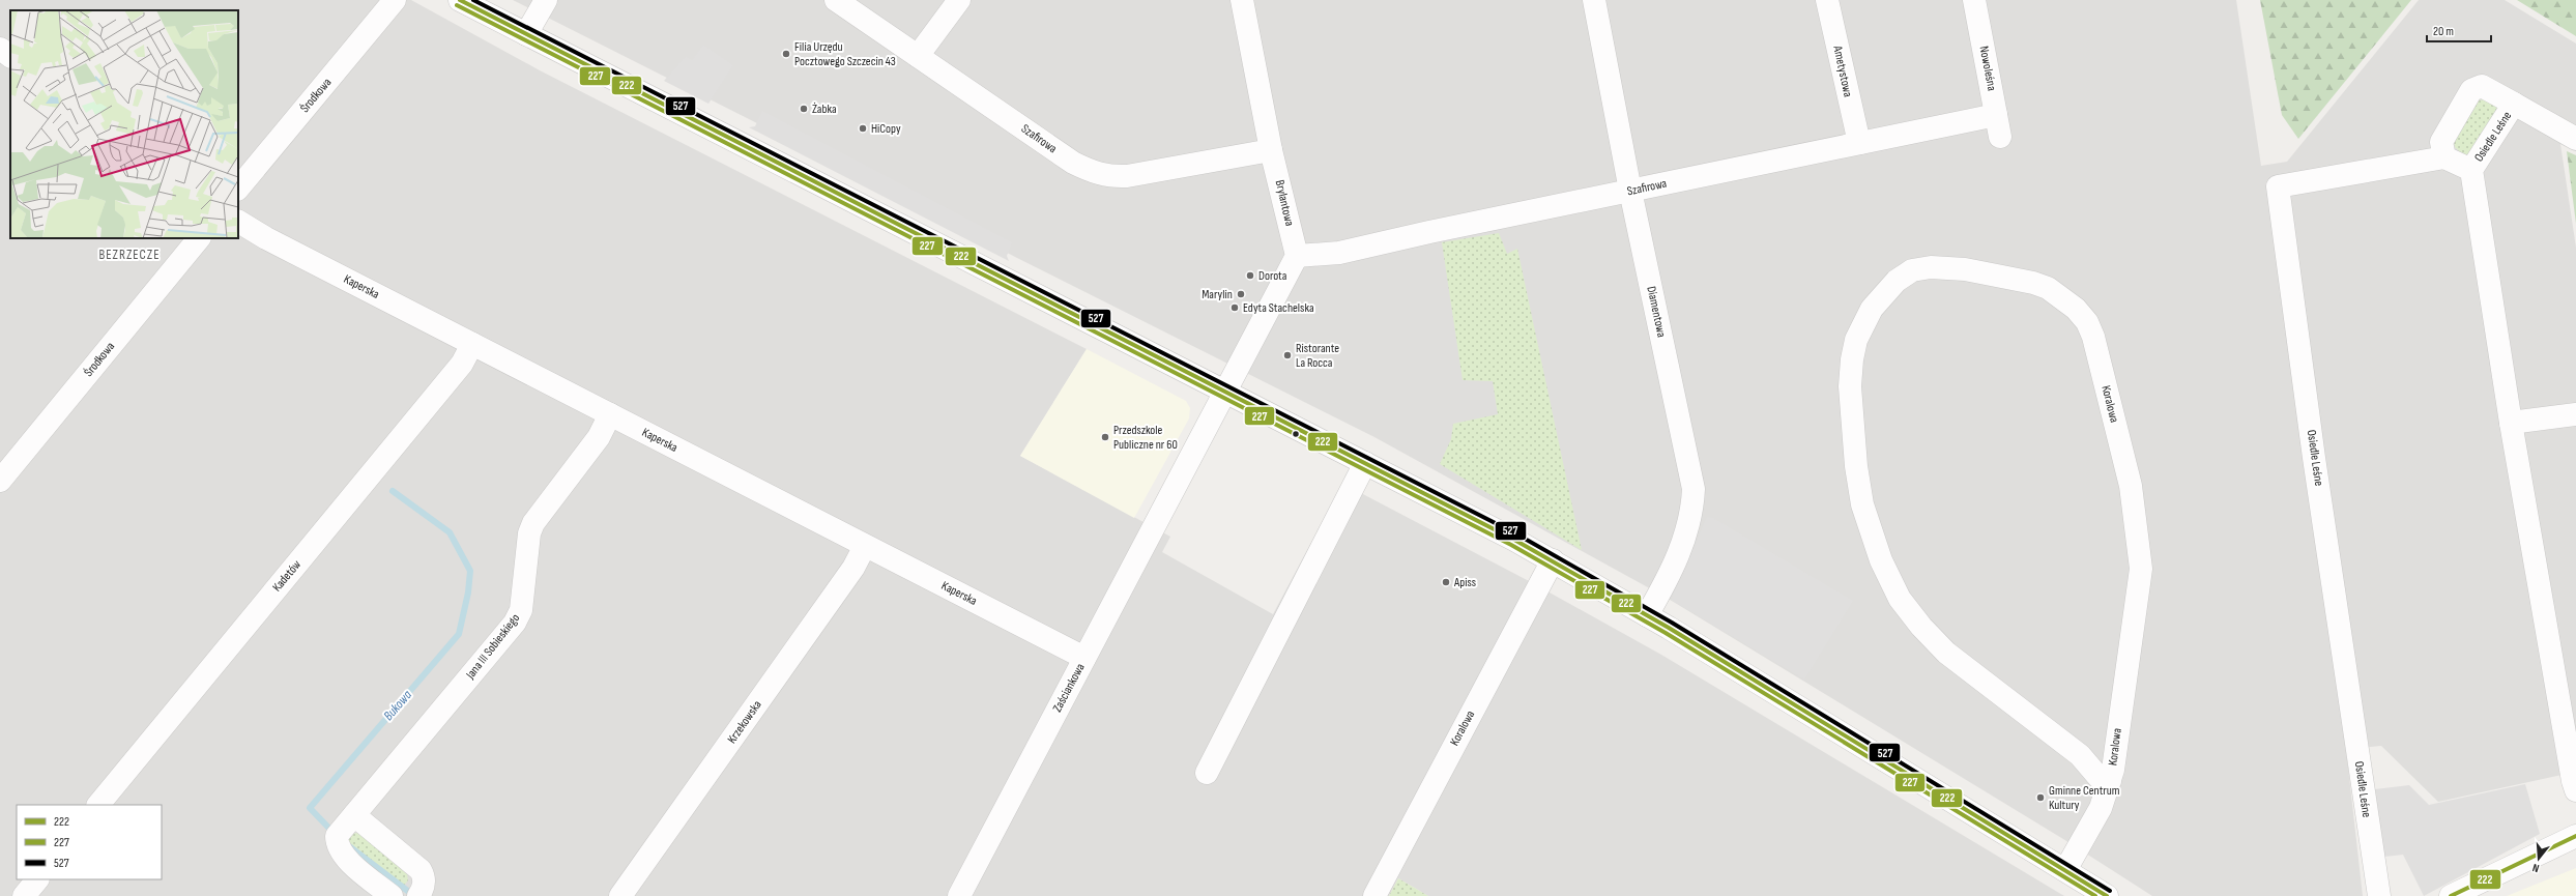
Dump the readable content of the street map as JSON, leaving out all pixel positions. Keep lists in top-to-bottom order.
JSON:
{
  "streets": {
    "street": [
      "Nowoleśna",
      "Ametystowa",
      "Środkowa",
      "Osiedle Leśne",
      "Szafirowa",
      "Brylantowa",
      "Kaperska",
      "Diamentowa",
      "Koralowa",
      "Kadetów",
      "Jana III Sobieskiego",
      "Zaściankowa",
      "Krzekowska"
    ]
  },
  "crossings": [
    ["Nowoleśna", "Szafirowa"],
    ["Ametystowa", "Szafirowa"],
    ["Szafirowa", "Brylantowa"],
    ["Szafirowa", "Diamentowa"],
    ["Kaperska", "Kadetów"],
    ["Kaperska", "Jana III Sobieskiego"],
    ["Kaperska", "Zaściankowa"],
    ["Kaperska", "Krzekowska"]
  ],
  "districts": ["BEZRZECZE"],
  "water": ["Bukowa"],
  "places": [
    "Filia Urzędu Pocztowego Szczecin 43",
    "Żabka",
    "HiCopy",
    "Dorota",
    "Marylin",
    "Edyta Stachelska",
    "Ristorante La Rocca",
    "Przedszkole Publiczne nr 60",
    "Apiss",
    "Gminne Centrum Kultury"
  ],
  "lines": ["transit line 222", "transit line 527", "transit line 227"],
  "legend": ["222", "227", "527"],
  "scale_bar": "20 m",
  "north": "bottom"
}
